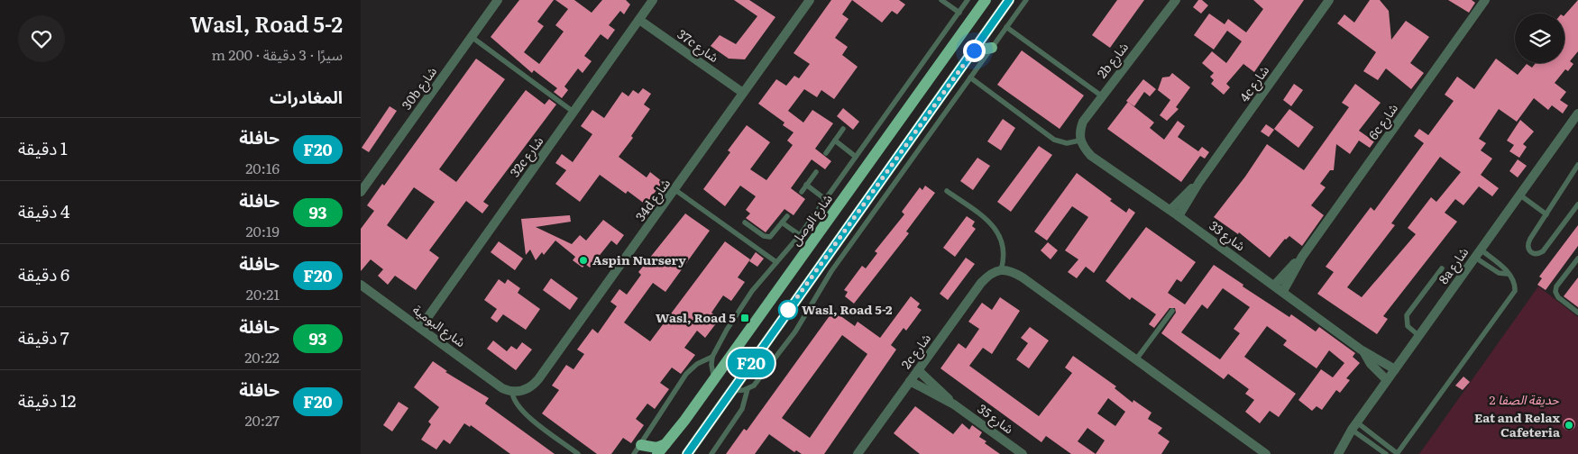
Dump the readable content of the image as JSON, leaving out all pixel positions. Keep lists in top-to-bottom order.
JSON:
{
  "streets": {
    "main road": ["شارع الوصل"],
    "street": [
      "37c شارع",
      "2b شارع",
      "4c شارع",
      "30b شارع",
      "6c شارع",
      "32c شارع",
      "34d شارع",
      "شارع 33",
      "8a شارع",
      "شارع البومية",
      "2c شارع",
      "شارع 35"
    ]
  },
  "crossings": [
    ["37c شارع", "32c شارع"],
    ["37c شارع", "34d شارع"],
    ["2b شارع", "شارع 33"],
    ["4c شارع", "شارع 33"],
    ["6c شارع", "شارع 33"],
    ["32c شارع", "شارع البومية"],
    ["34d شارع", "شارع البومية"],
    ["شارع 33", "8a شارع"],
    ["2c شارع", "شارع 35"]
  ],
  "parks": ["حديقة الصفا 2"],
  "places": {
    "other": ["Aspin Nursery", "Wasl, Road 5-2", "Eat and Relax Cafeteria"],
    "transit": ["Wasl, Road 5"]
  },
  "lines": ["bus line F20"],
  "page": {
    "on_map": "F20",
    "heading": [
      ["Wasl, Road 5-2", "سيرًا · 3 دقيقة · 200 m"],
      "المغادرات"
    ],
    "list": [
      {
        "mark": "F20",
        "name": "حافلة",
        "note": "20:16",
        "value": "1 دقيقة"
      },
      {
        "mark": "93",
        "name": "حافلة",
        "note": "20:19",
        "value": "4 دقيقة"
      },
      {
        "mark": "F20",
        "name": "حافلة",
        "note": "20:21",
        "value": "6 دقيقة"
      },
      {
        "mark": "93",
        "name": "حافلة",
        "note": "20:22",
        "value": "7 دقيقة"
      },
      {
        "mark": "F20",
        "name": "حافلة",
        "note": "20:27",
        "value": "12 دقيقة"
      }
    ]
  }
}
